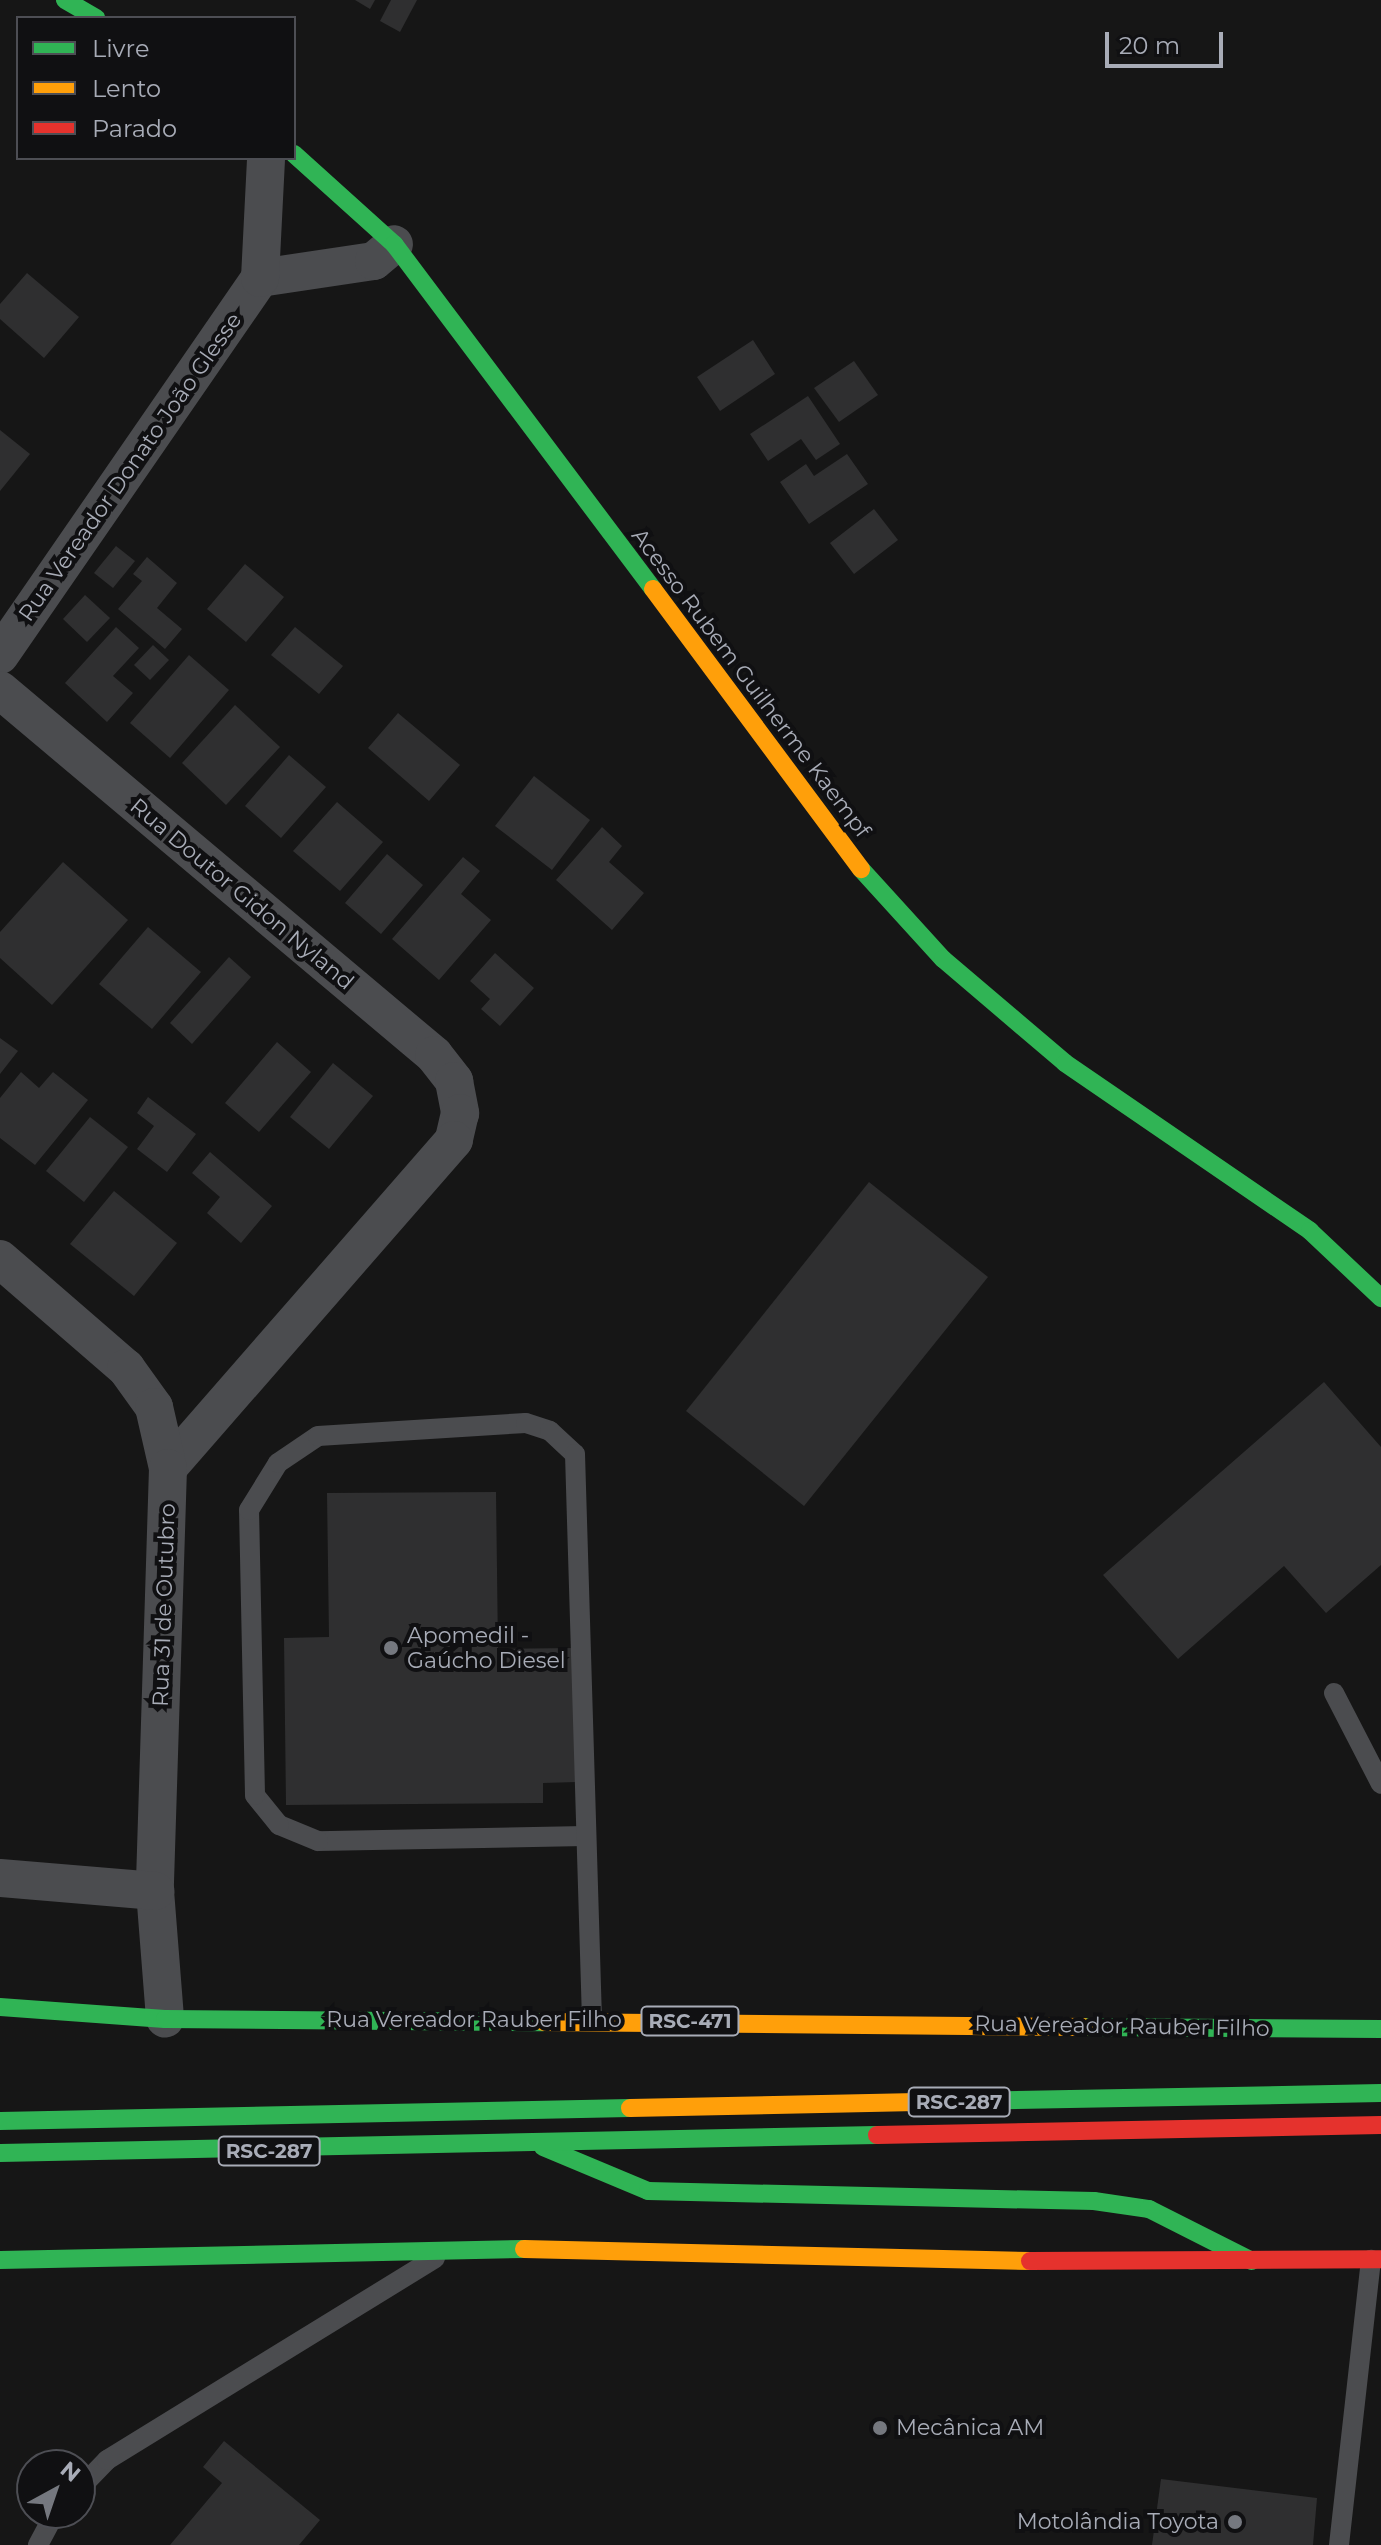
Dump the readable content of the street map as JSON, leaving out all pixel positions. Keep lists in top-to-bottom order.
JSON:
{
  "streets": {
    "main road": [
      "Acesso Rubem Guilherme Kaempf",
      "Rua Vereador Rauber Filho",
      "RSC-471",
      "RSC-287"
    ],
    "street": ["Rua Vereador Donato João Glesse", "Rua Doutor Gidon Nyland", "Rua 31 de Outubro"]
  },
  "crossings": [
    ["Rua Doutor Gidon Nyland", "Rua 31 de Outubro"],
    ["Rua 31 de Outubro", "Rua Vereador Rauber Filho"]
  ],
  "places": ["Apomedil - Gaúcho Diesel", "Mecânica AM", "Motolândia Toyota"],
  "legend": ["Livre", "Lento", "Parado"],
  "scale_bar": "20 m",
  "north": "top right"
}
